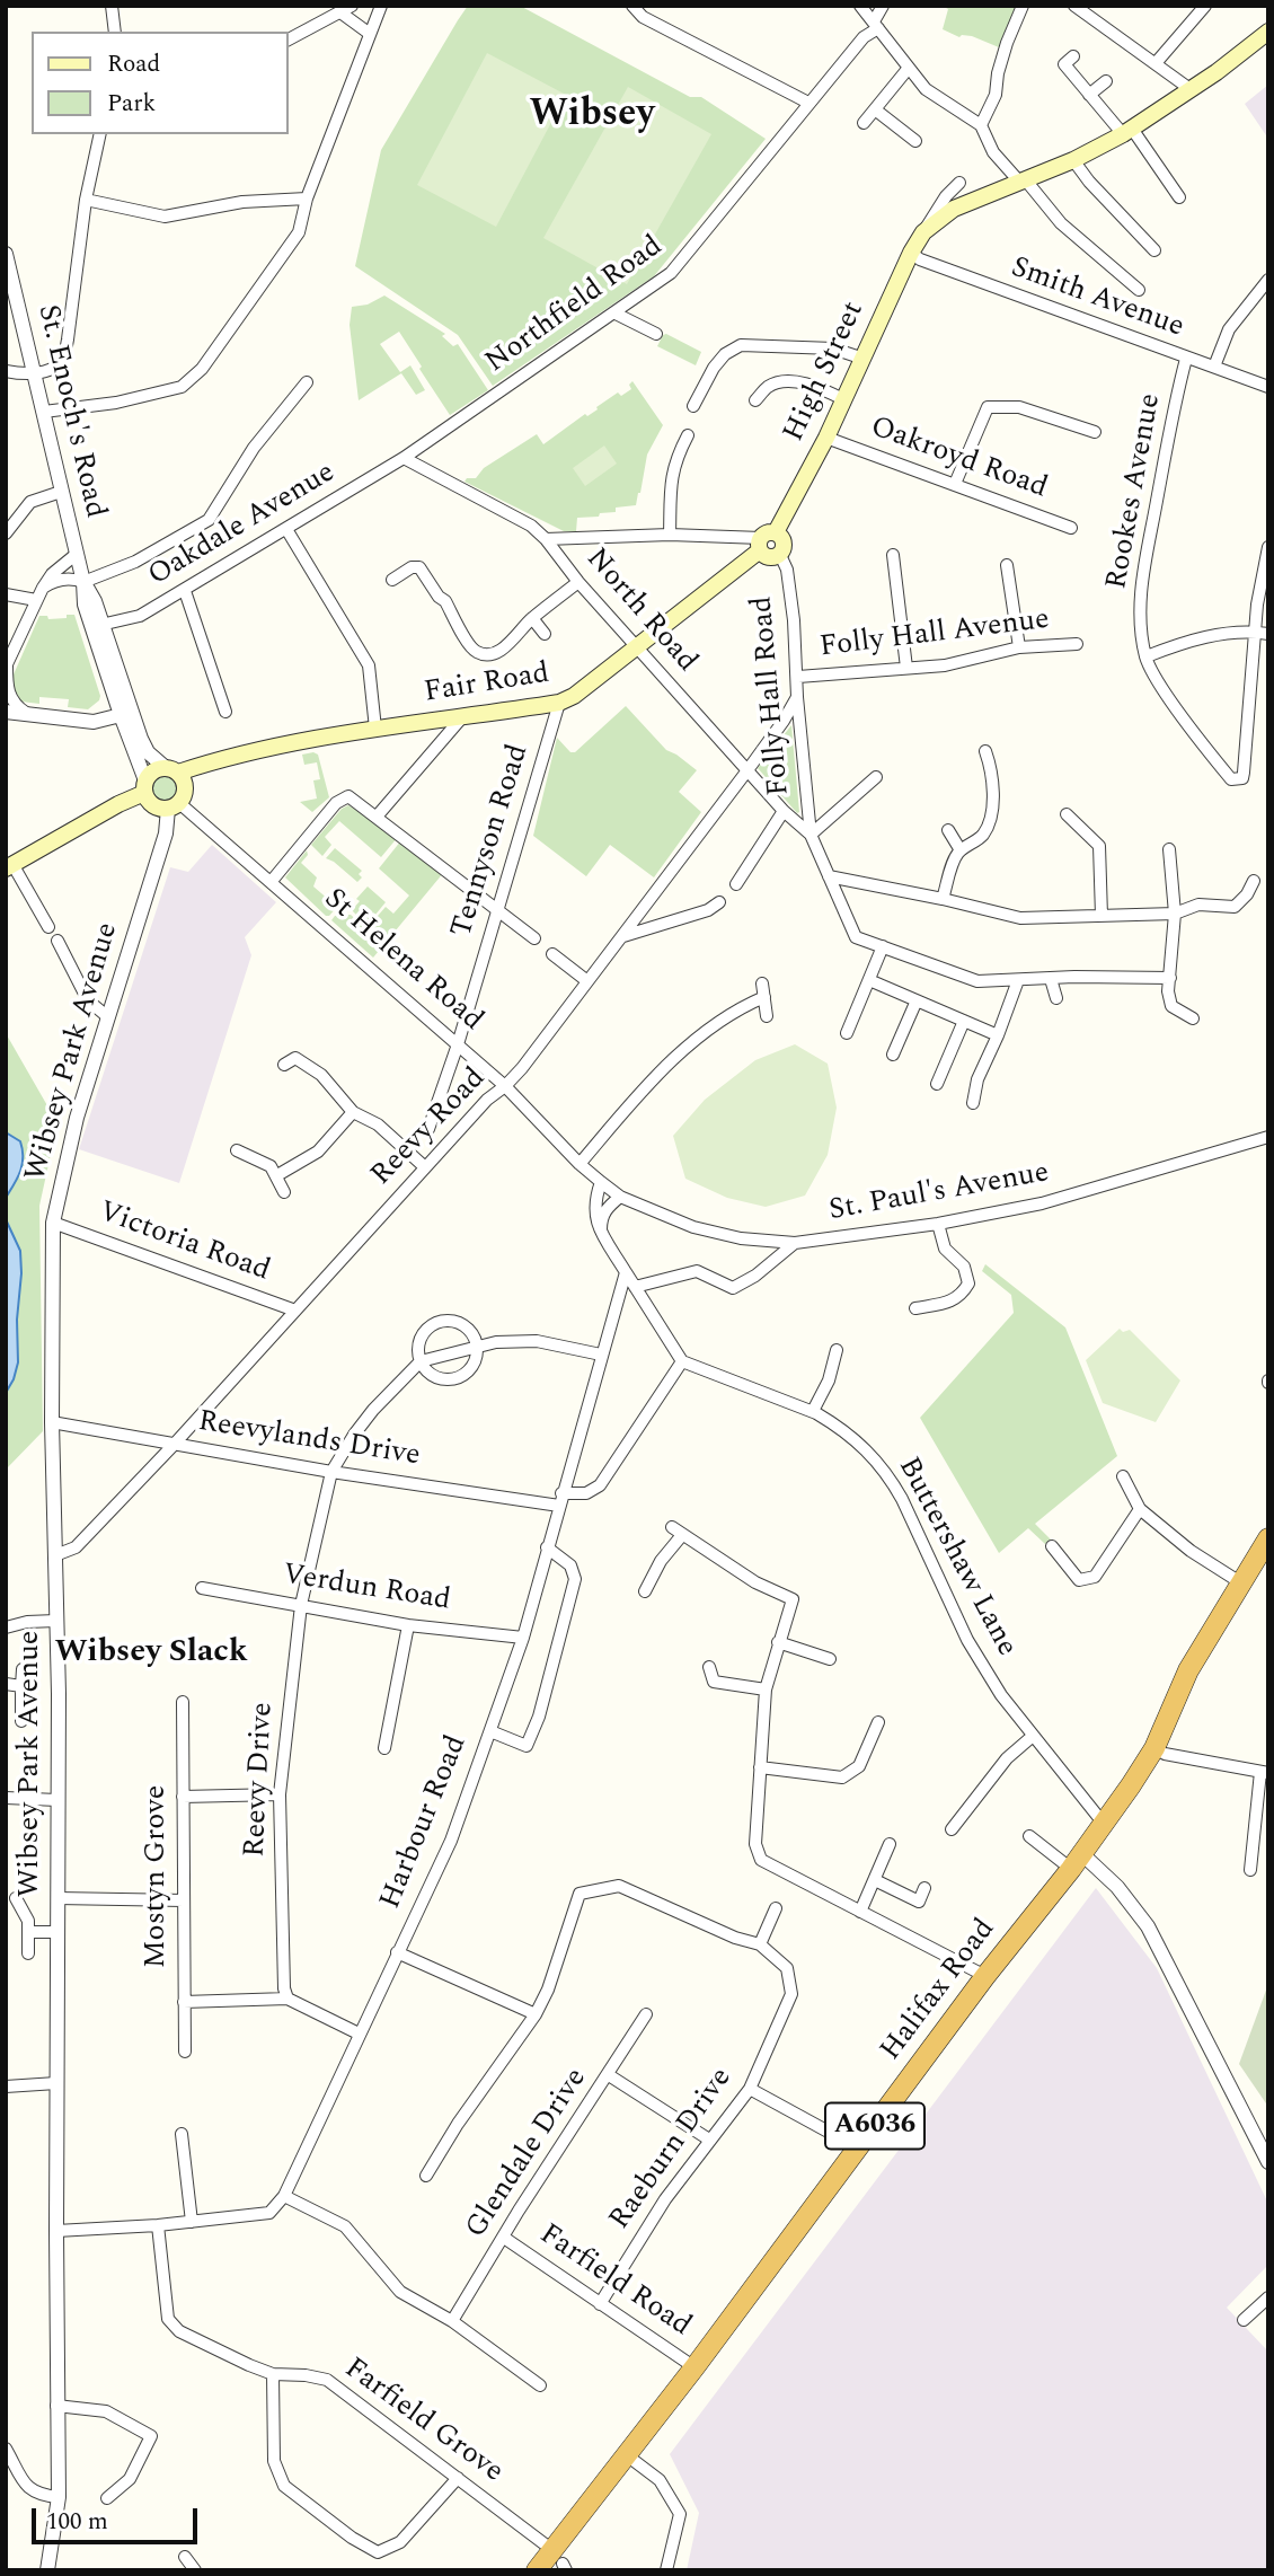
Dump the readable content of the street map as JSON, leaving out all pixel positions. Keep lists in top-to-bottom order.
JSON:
{
  "streets": {
    "highway": ["Halifax Road", "A6036"],
    "main road": ["High Street", "Fair Road"],
    "street": [
      "Smith Avenue",
      "Northfield Road",
      "St. Enoch's Road",
      "Oakroyd Road",
      "Rookes Avenue",
      "Oakdale Avenue",
      "North Road",
      "Folly Hall Avenue",
      "Folly Hall Road",
      "Tennyson Road",
      "St Helena Road",
      "Wibsey Park Avenue",
      "Reevy Road",
      "St. Paul's Avenue",
      "Victoria Road",
      "Reevylands Drive",
      "Buttershaw Lane",
      "Verdun Road",
      "Reevy Drive",
      "Harbour Road",
      "Mostyn Grove",
      "Raeburn Drive",
      "Glendale Drive",
      "Farfield Road",
      "Farfield Grove"
    ]
  },
  "crossings": [
    ["Smith Avenue", "High Street"],
    ["Smith Avenue", "Rookes Avenue"],
    ["Northfield Road", "Oakdale Avenue"],
    ["Northfield Road", "North Road"],
    ["High Street", "Oakroyd Road"],
    ["High Street", "Fair Road"],
    ["St. Enoch's Road", "Oakdale Avenue"],
    ["St. Enoch's Road", "Fair Road"],
    ["St. Enoch's Road", "St Helena Road"],
    ["St. Enoch's Road", "Wibsey Park Avenue"],
    ["Oakdale Avenue", "North Road"],
    ["North Road", "Fair Road"],
    ["North Road", "Folly Hall Road"],
    ["North Road", "Reevy Road"],
    ["Folly Hall Avenue", "Folly Hall Road"],
    ["Fair Road", "Tennyson Road"],
    ["Fair Road", "St Helena Road"],
    ["Fair Road", "Wibsey Park Avenue"],
    ["Folly Hall Road", "Reevy Road"],
    ["Tennyson Road", "St Helena Road"],
    ["St Helena Road", "Wibsey Park Avenue"],
    ["St Helena Road", "Reevy Road"],
    ["St Helena Road", "St. Paul's Avenue"],
    ["Wibsey Park Avenue", "Reevy Road"],
    ["Wibsey Park Avenue", "Victoria Road"],
    ["Wibsey Park Avenue", "Reevylands Drive"],
    ["Reevy Road", "Victoria Road"],
    ["Reevy Road", "Reevylands Drive"],
    ["Reevylands Drive", "Buttershaw Lane"],
    ["Reevylands Drive", "Reevy Drive"],
    ["Reevylands Drive", "Harbour Road"],
    ["Buttershaw Lane", "Halifax Road"],
    ["Verdun Road", "Reevy Drive"],
    ["Verdun Road", "Harbour Road"],
    ["Halifax Road", "Farfield Road"],
    ["Halifax Road", "Farfield Grove"],
    ["Raeburn Drive", "Farfield Road"],
    ["Glendale Drive", "Farfield Road"]
  ],
  "districts": ["Wibsey", "Wibsey Slack"],
  "legend": ["Road", "Park"],
  "scale_bar": "100 m"
}
